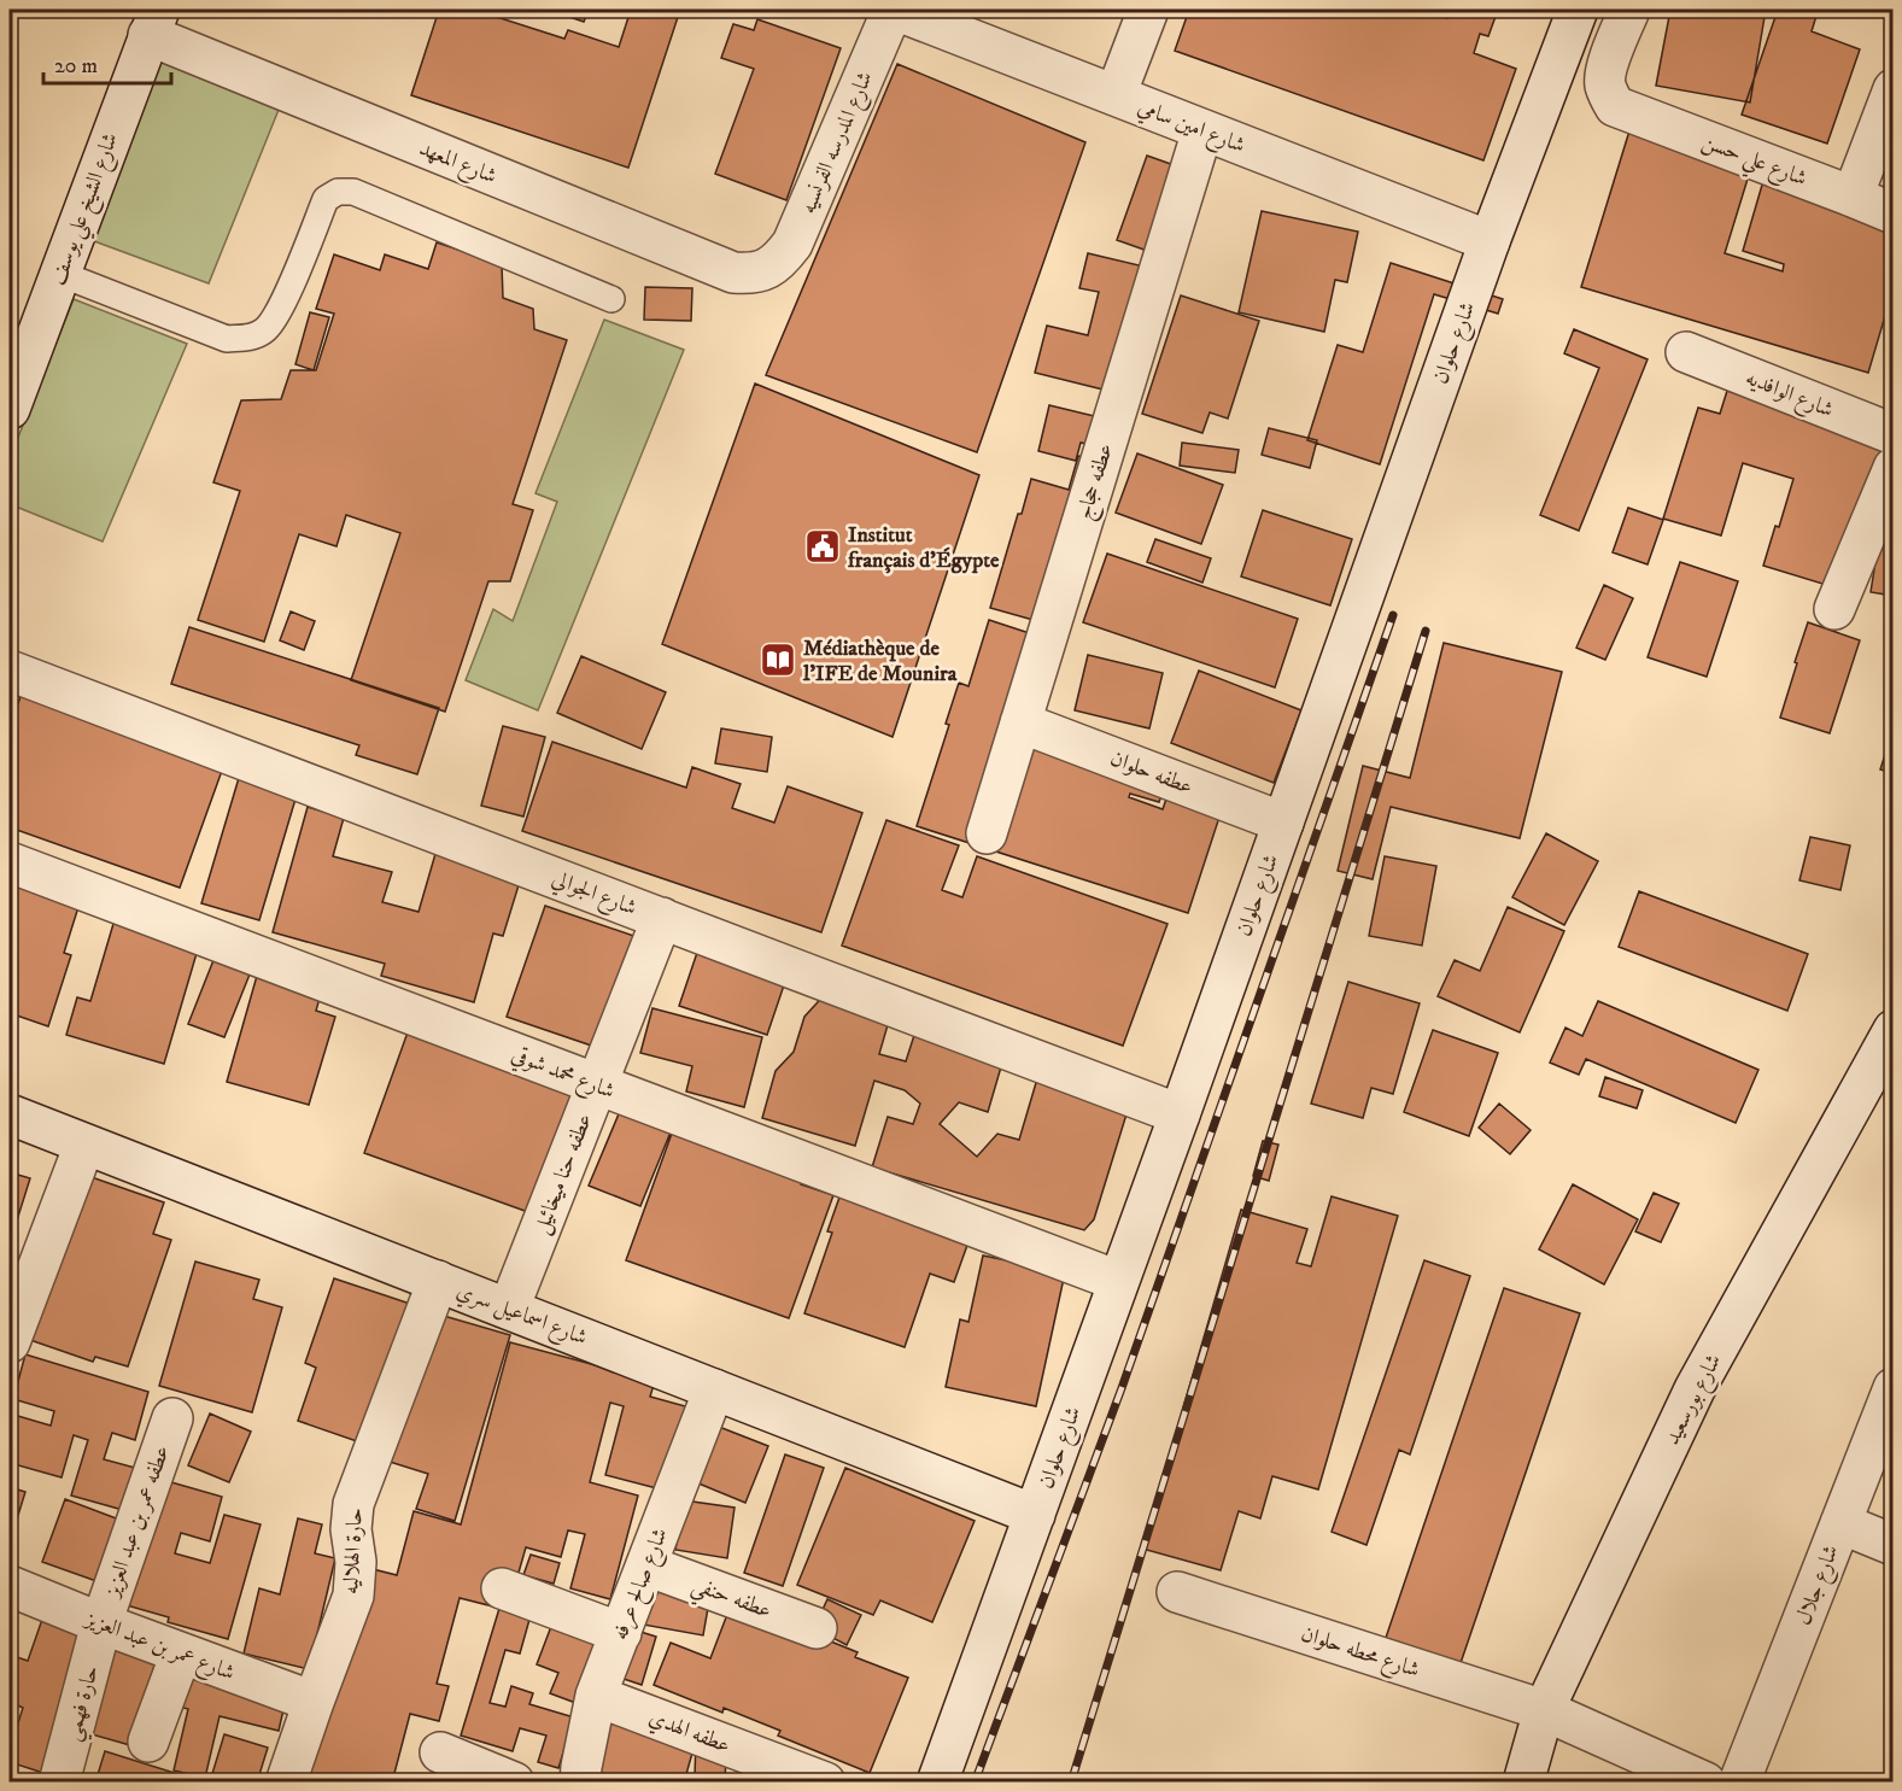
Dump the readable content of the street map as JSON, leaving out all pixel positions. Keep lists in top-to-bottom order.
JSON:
{
  "streets": {
    "street": [
      "شارع امين سامي",
      "شارع المدرسه الفرنسيه",
      "شارع علي حسن",
      "شارع المعهد",
      "شارع الشيخ علي يوسف",
      "شارع حلوان",
      "شارع الوافديه",
      "عطفه حجاج",
      "عطفه حلوان",
      "شارع الجوالي",
      "شارع محمد شوقي",
      "عطفه حنا ميخائيل",
      "شارع اسماعيل سري",
      "شارع بورسعيد",
      "عطفه عمر بن عبد العزيز",
      "حارة الهلاليه",
      "شارع صالح عرفه",
      "شارع جلال",
      "عطفه حنفي",
      "شارع عمر بن عبد العزيز",
      "شارع محطه حلوان",
      "حارة فهمي",
      "عطفه الهدي"
    ]
  },
  "crossings": [
    ["شارع امين سامي", "شارع المدرسه الفرنسيه"],
    ["شارع امين سامي", "شارع حلوان"],
    ["شارع امين سامي", "عطفه حجاج"],
    ["شارع المدرسه الفرنسيه", "شارع المعهد"],
    ["شارع المعهد", "شارع الشيخ علي يوسف"],
    ["شارع حلوان", "عطفه حلوان"],
    ["شارع حلوان", "شارع الجوالي"],
    ["شارع حلوان", "شارع محمد شوقي"],
    ["شارع حلوان", "شارع اسماعيل سري"],
    ["عطفه حجاج", "عطفه حلوان"],
    ["شارع الجوالي", "عطفه حنا ميخائيل"],
    ["شارع محمد شوقي", "عطفه حنا ميخائيل"],
    ["عطفه حنا ميخائيل", "شارع اسماعيل سري"],
    ["شارع اسماعيل سري", "حارة الهلاليه"],
    ["شارع اسماعيل سري", "شارع صالح عرفه"],
    ["شارع بورسعيد", "شارع محطه حلوان"],
    ["عطفه عمر بن عبد العزيز", "شارع عمر بن عبد العزيز"],
    ["عطفه عمر بن عبد العزيز", "حارة فهمي"],
    ["حارة الهلاليه", "شارع عمر بن عبد العزيز"],
    ["شارع صالح عرفه", "عطفه حنفي"],
    ["شارع صالح عرفه", "عطفه الهدي"],
    ["شارع عمر بن عبد العزيز", "حارة فهمي"]
  ],
  "places": {
    "public building": ["Institut français d'Égypte"],
    "library": ["Médiathèque de l’IFE de Mounira"]
  },
  "scale_bar": "20 m"
}
